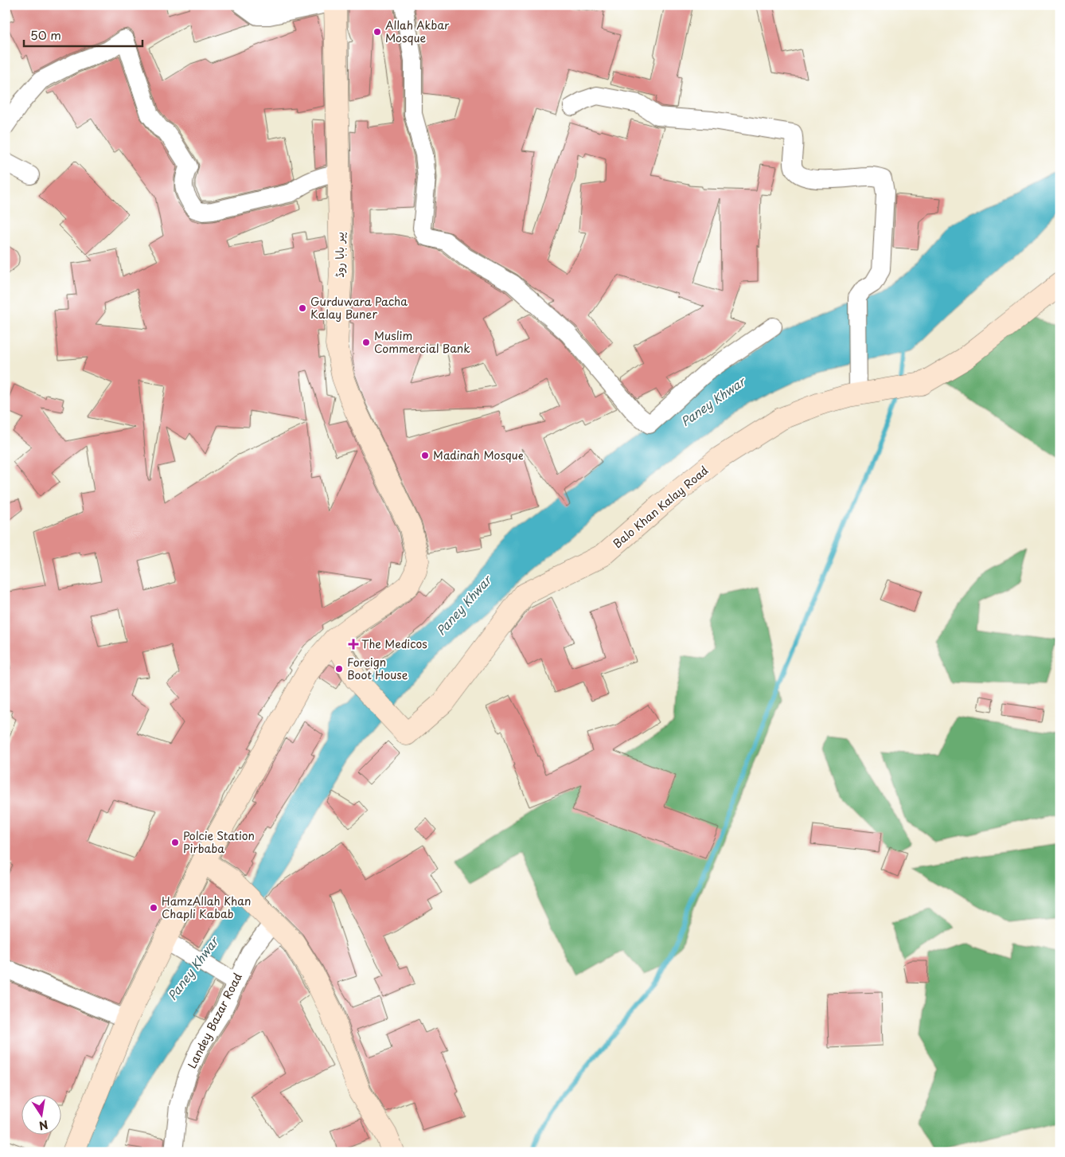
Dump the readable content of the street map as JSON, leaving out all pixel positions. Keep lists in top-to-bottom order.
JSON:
{
  "streets": {
    "street": ["پیر بابا روڈ", "Balo Khan Kalay Road", "Landey Bazar Road"]
  },
  "crossings": [
    ["پیر بابا روڈ", "Balo Khan Kalay Road"]
  ],
  "water": ["Paney Khwar"],
  "places": {
    "other": [
      "Allah Akbar Mosque",
      "Gurduwara Pacha Kalay Buner",
      "Muslim Commercial Bank",
      "Madinah Mosque",
      "Foreign Boot House",
      "Polcie Station Pirbaba",
      "HamzAllah Khan Chapli Kabab"
    ],
    "health": ["The Medicos"]
  },
  "scale_bar": "50 m",
  "north": "bottom"
}
